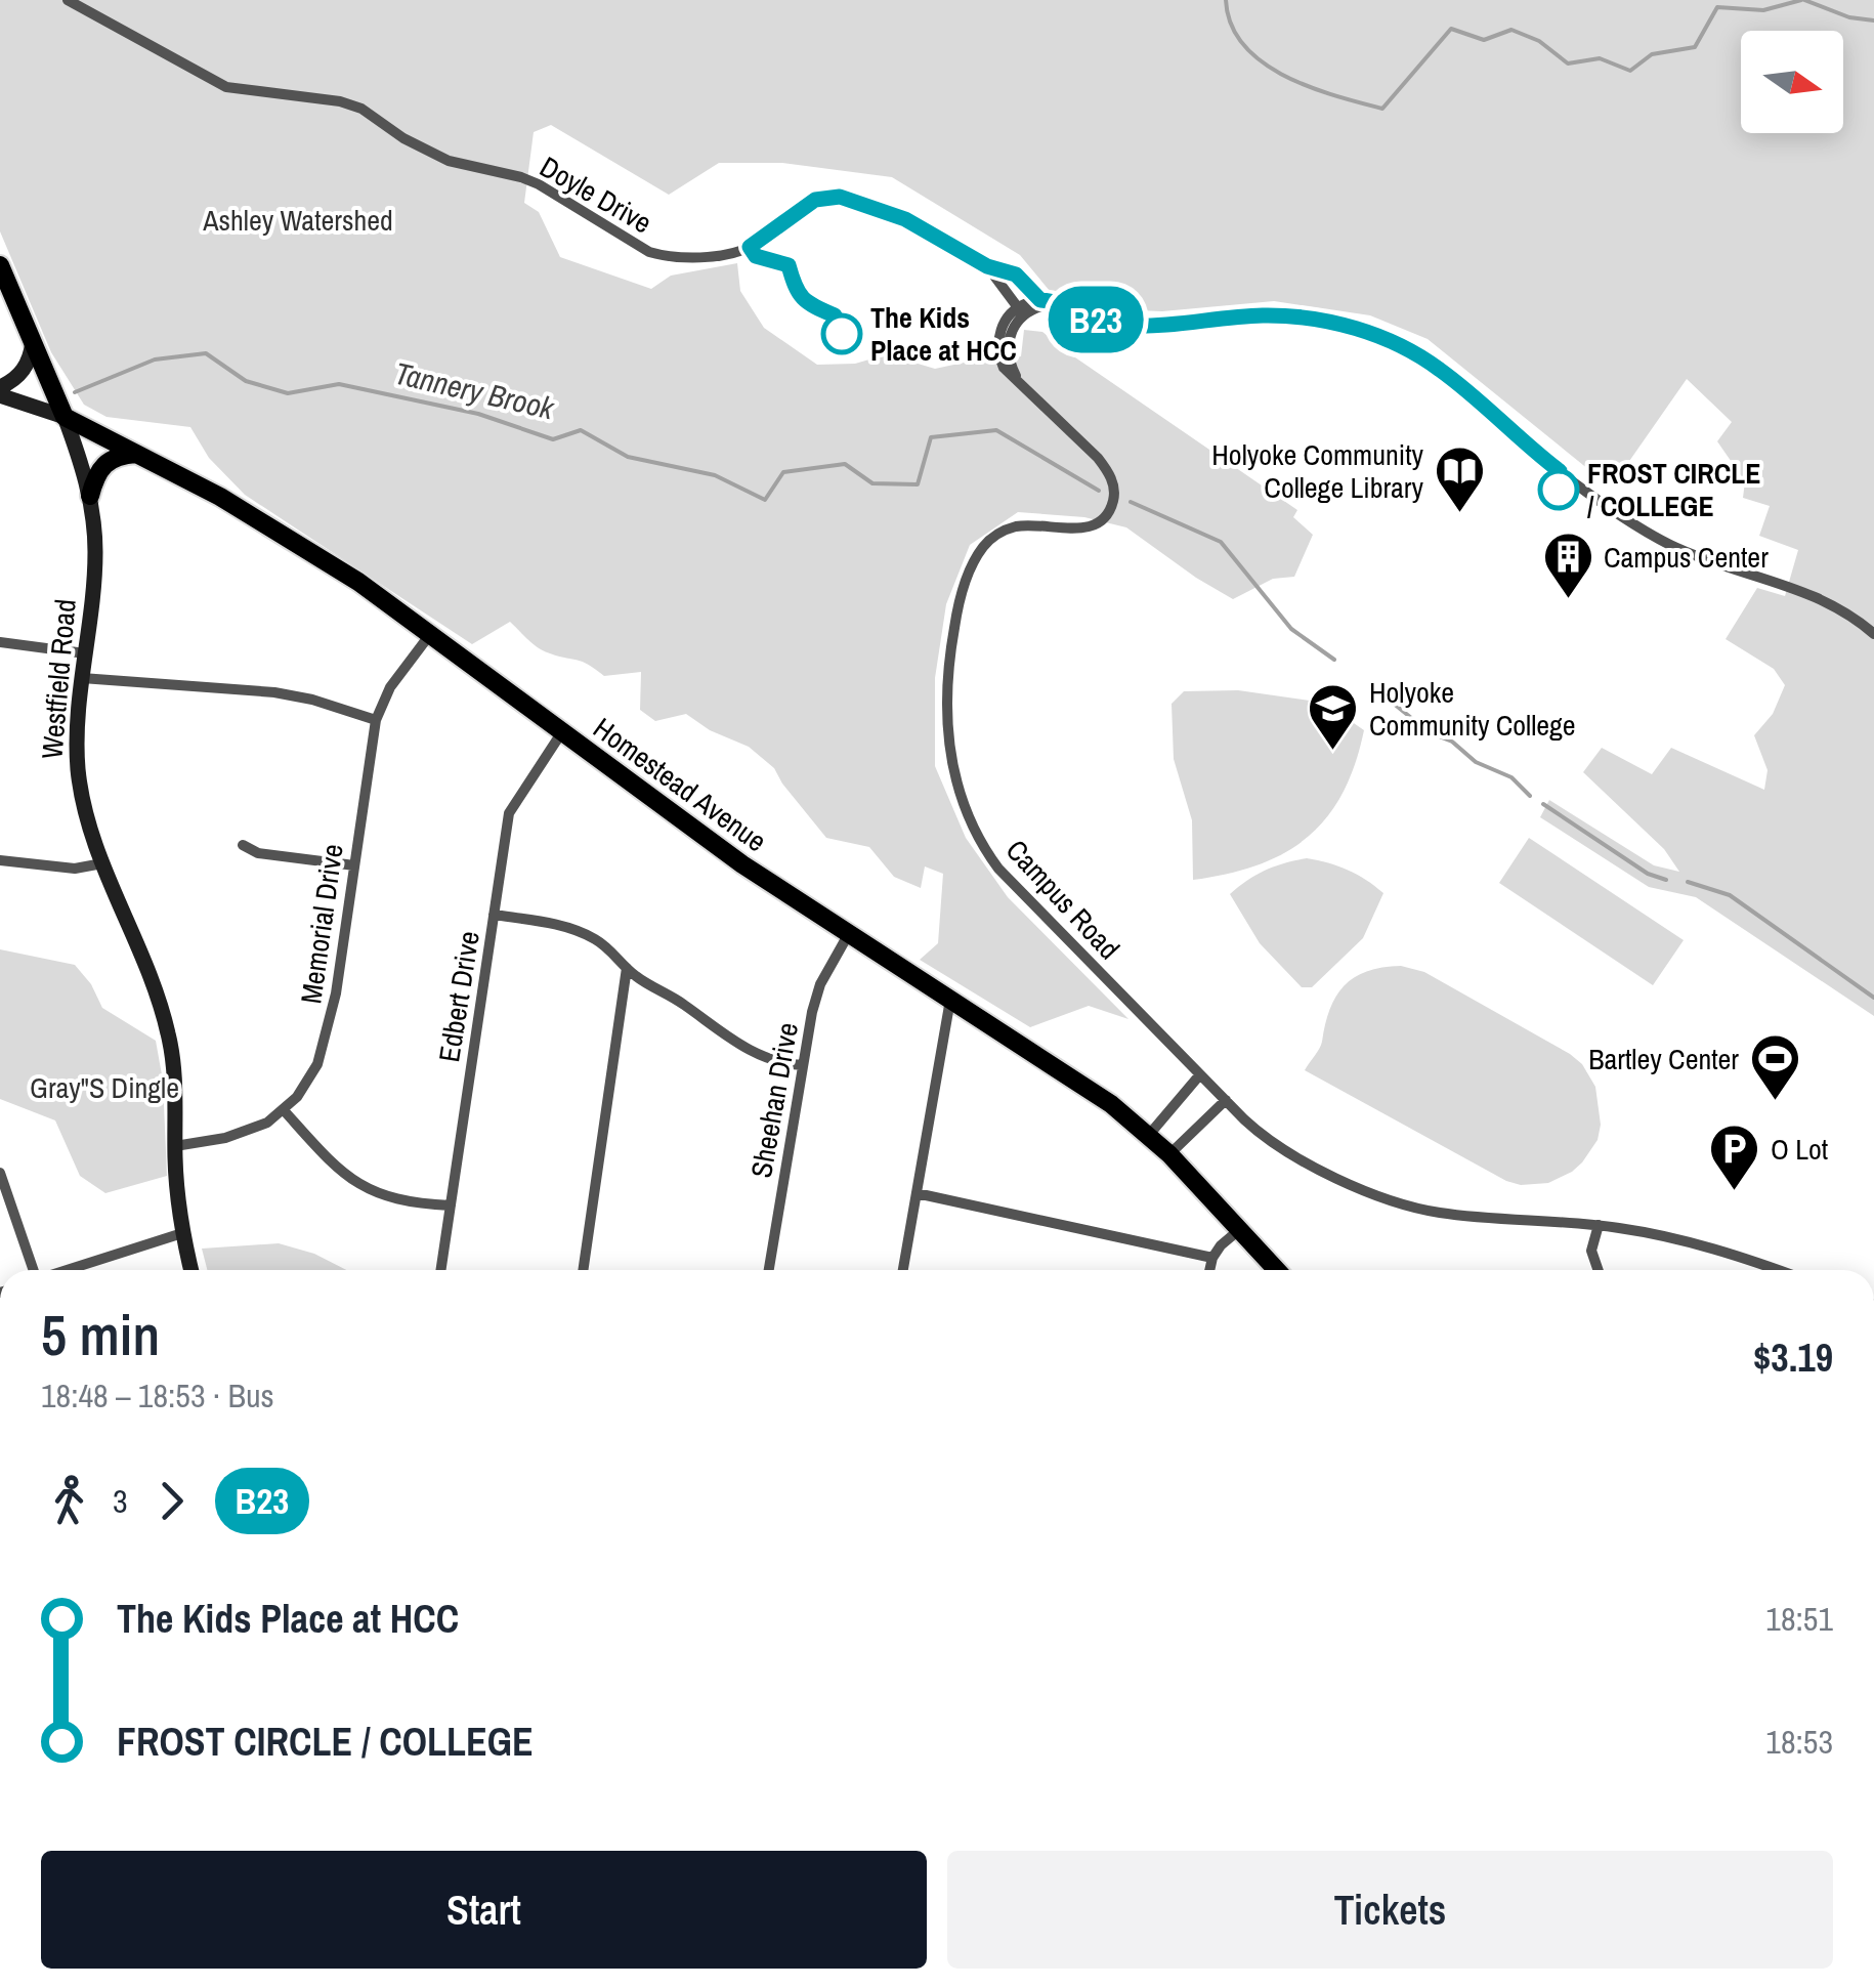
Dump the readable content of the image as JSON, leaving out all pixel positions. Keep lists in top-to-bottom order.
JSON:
{
  "streets": {
    "main road": ["Westfield Road", "Homestead Avenue"],
    "street": [
      "Doyle Drive",
      "Campus Road",
      "Memorial Drive",
      "Edbert Drive",
      "Sheehan Drive"
    ]
  },
  "crossings": [
    ["Doyle Drive", "Campus Road"],
    ["Westfield Road", "Homestead Avenue"],
    ["Westfield Road", "Memorial Drive"],
    ["Homestead Avenue", "Memorial Drive"],
    ["Homestead Avenue", "Edbert Drive"],
    ["Homestead Avenue", "Sheehan Drive"]
  ],
  "water": ["Tannery Brook"],
  "parks": ["Ashley Watershed", "Gray\"S Dingle"],
  "places": {
    "other": ["The Kids Place at HCC", "FROST CIRCLE / COLLEGE"],
    "library": ["Holyoke Community College Library"],
    "building": ["Campus Center"],
    "school or university": ["Holyoke Community College"],
    "sports": ["Bartley Center"],
    "parking": ["O Lot"]
  },
  "lines": ["bus line B23"],
  "north": "right",
  "page": {
    "on_map": "B23",
    "heading": ["5 min", "18:48 – 18:53 · Bus", "$3.19"],
    "legs": ["3", "B23"],
    "list": [
      {
        "name": "The Kids Place at HCC",
        "value": "18:51"
      },
      {
        "name": "FROST CIRCLE / COLLEGE",
        "value": "18:53"
      }
    ],
    "buttons": ["Start", "Tickets"]
  }
}
